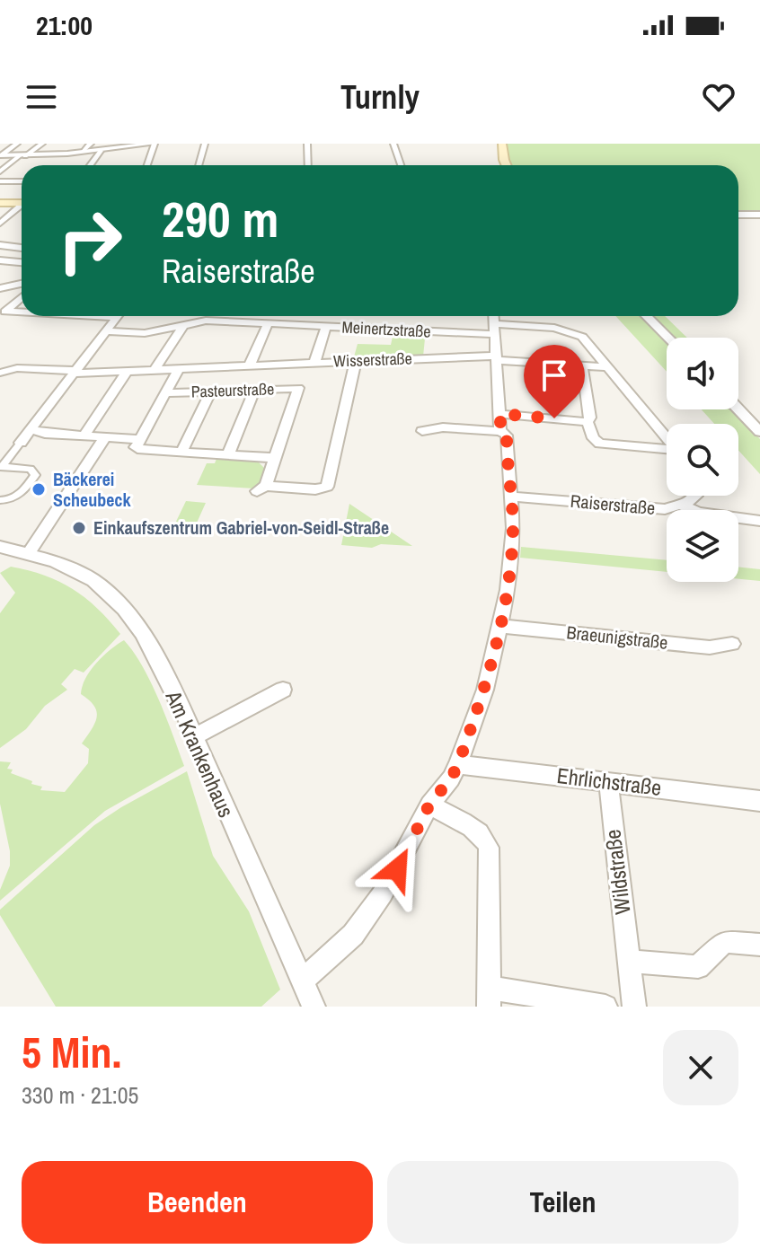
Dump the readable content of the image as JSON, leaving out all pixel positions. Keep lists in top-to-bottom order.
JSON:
{
  "streets": {
    "street": [
      "Meinertzstraße",
      "Wisserstraße",
      "Pasteurstraße",
      "Raiserstraße",
      "Braeunigstraße",
      "Am Krankenhaus",
      "Ehrlichstraße",
      "Wildstraße"
    ]
  },
  "crossings": [
    ["Meinertzstraße", "Pasteurstraße"],
    ["Wisserstraße", "Pasteurstraße"],
    ["Ehrlichstraße", "Wildstraße"]
  ],
  "places": ["Bäckerei Scheubeck", "Einkaufszentrum Gabriel-von-Seidl-Straße"],
  "page": {
    "status": "21:00",
    "header": "Turnly",
    "turn": ["290 m", "Raiserstraße"],
    "heading": ["5 Min.", "330 m · 21:05"],
    "buttons": ["Beenden", "Teilen"]
  }
}
